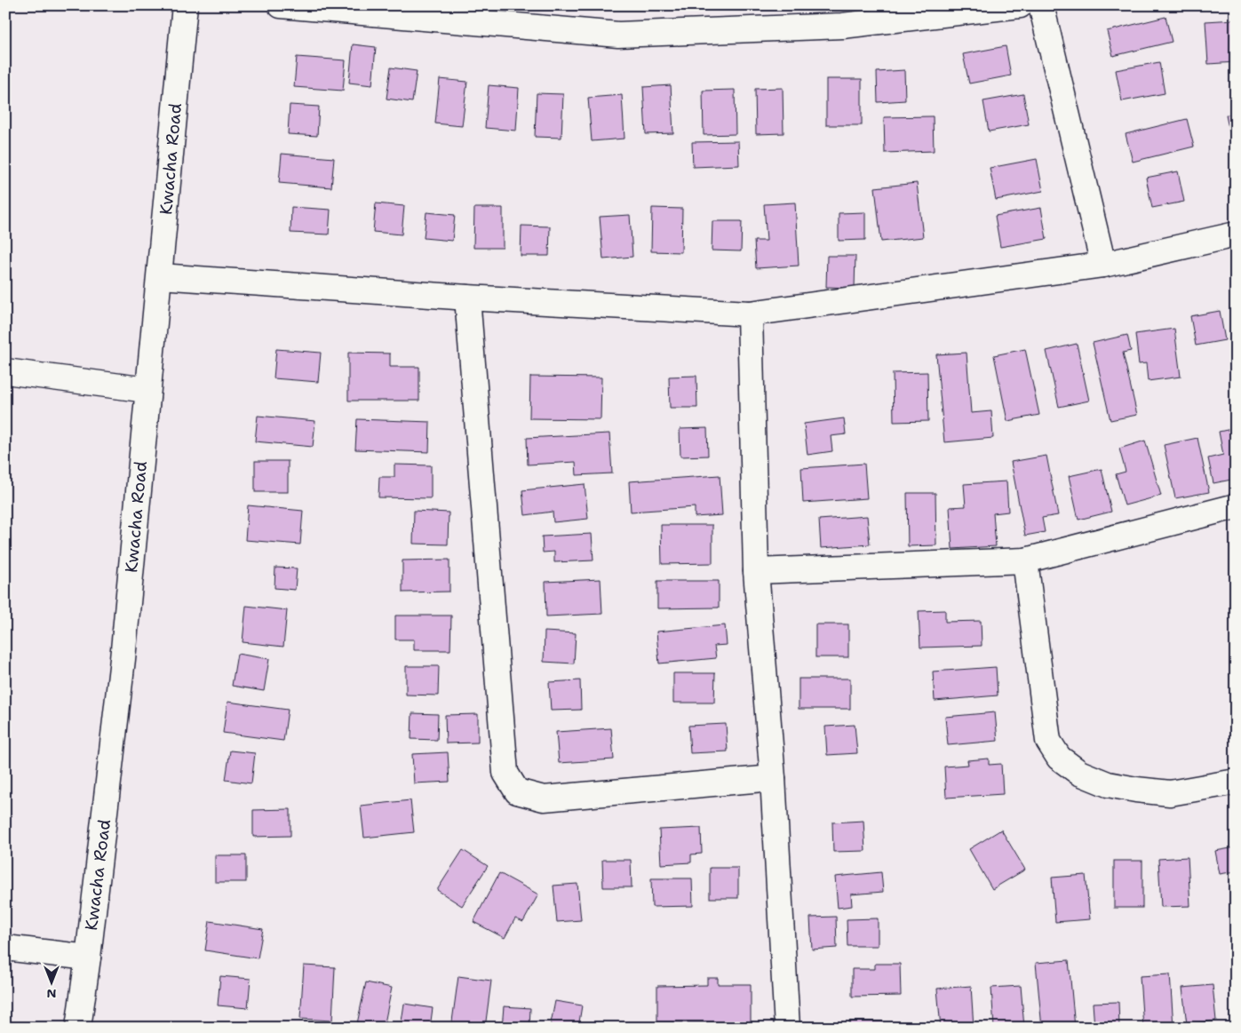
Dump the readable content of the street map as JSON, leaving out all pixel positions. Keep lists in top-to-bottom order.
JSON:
{
  "streets": {
    "street": ["Kwacha Road"]
  },
  "north": "bottom"
}
